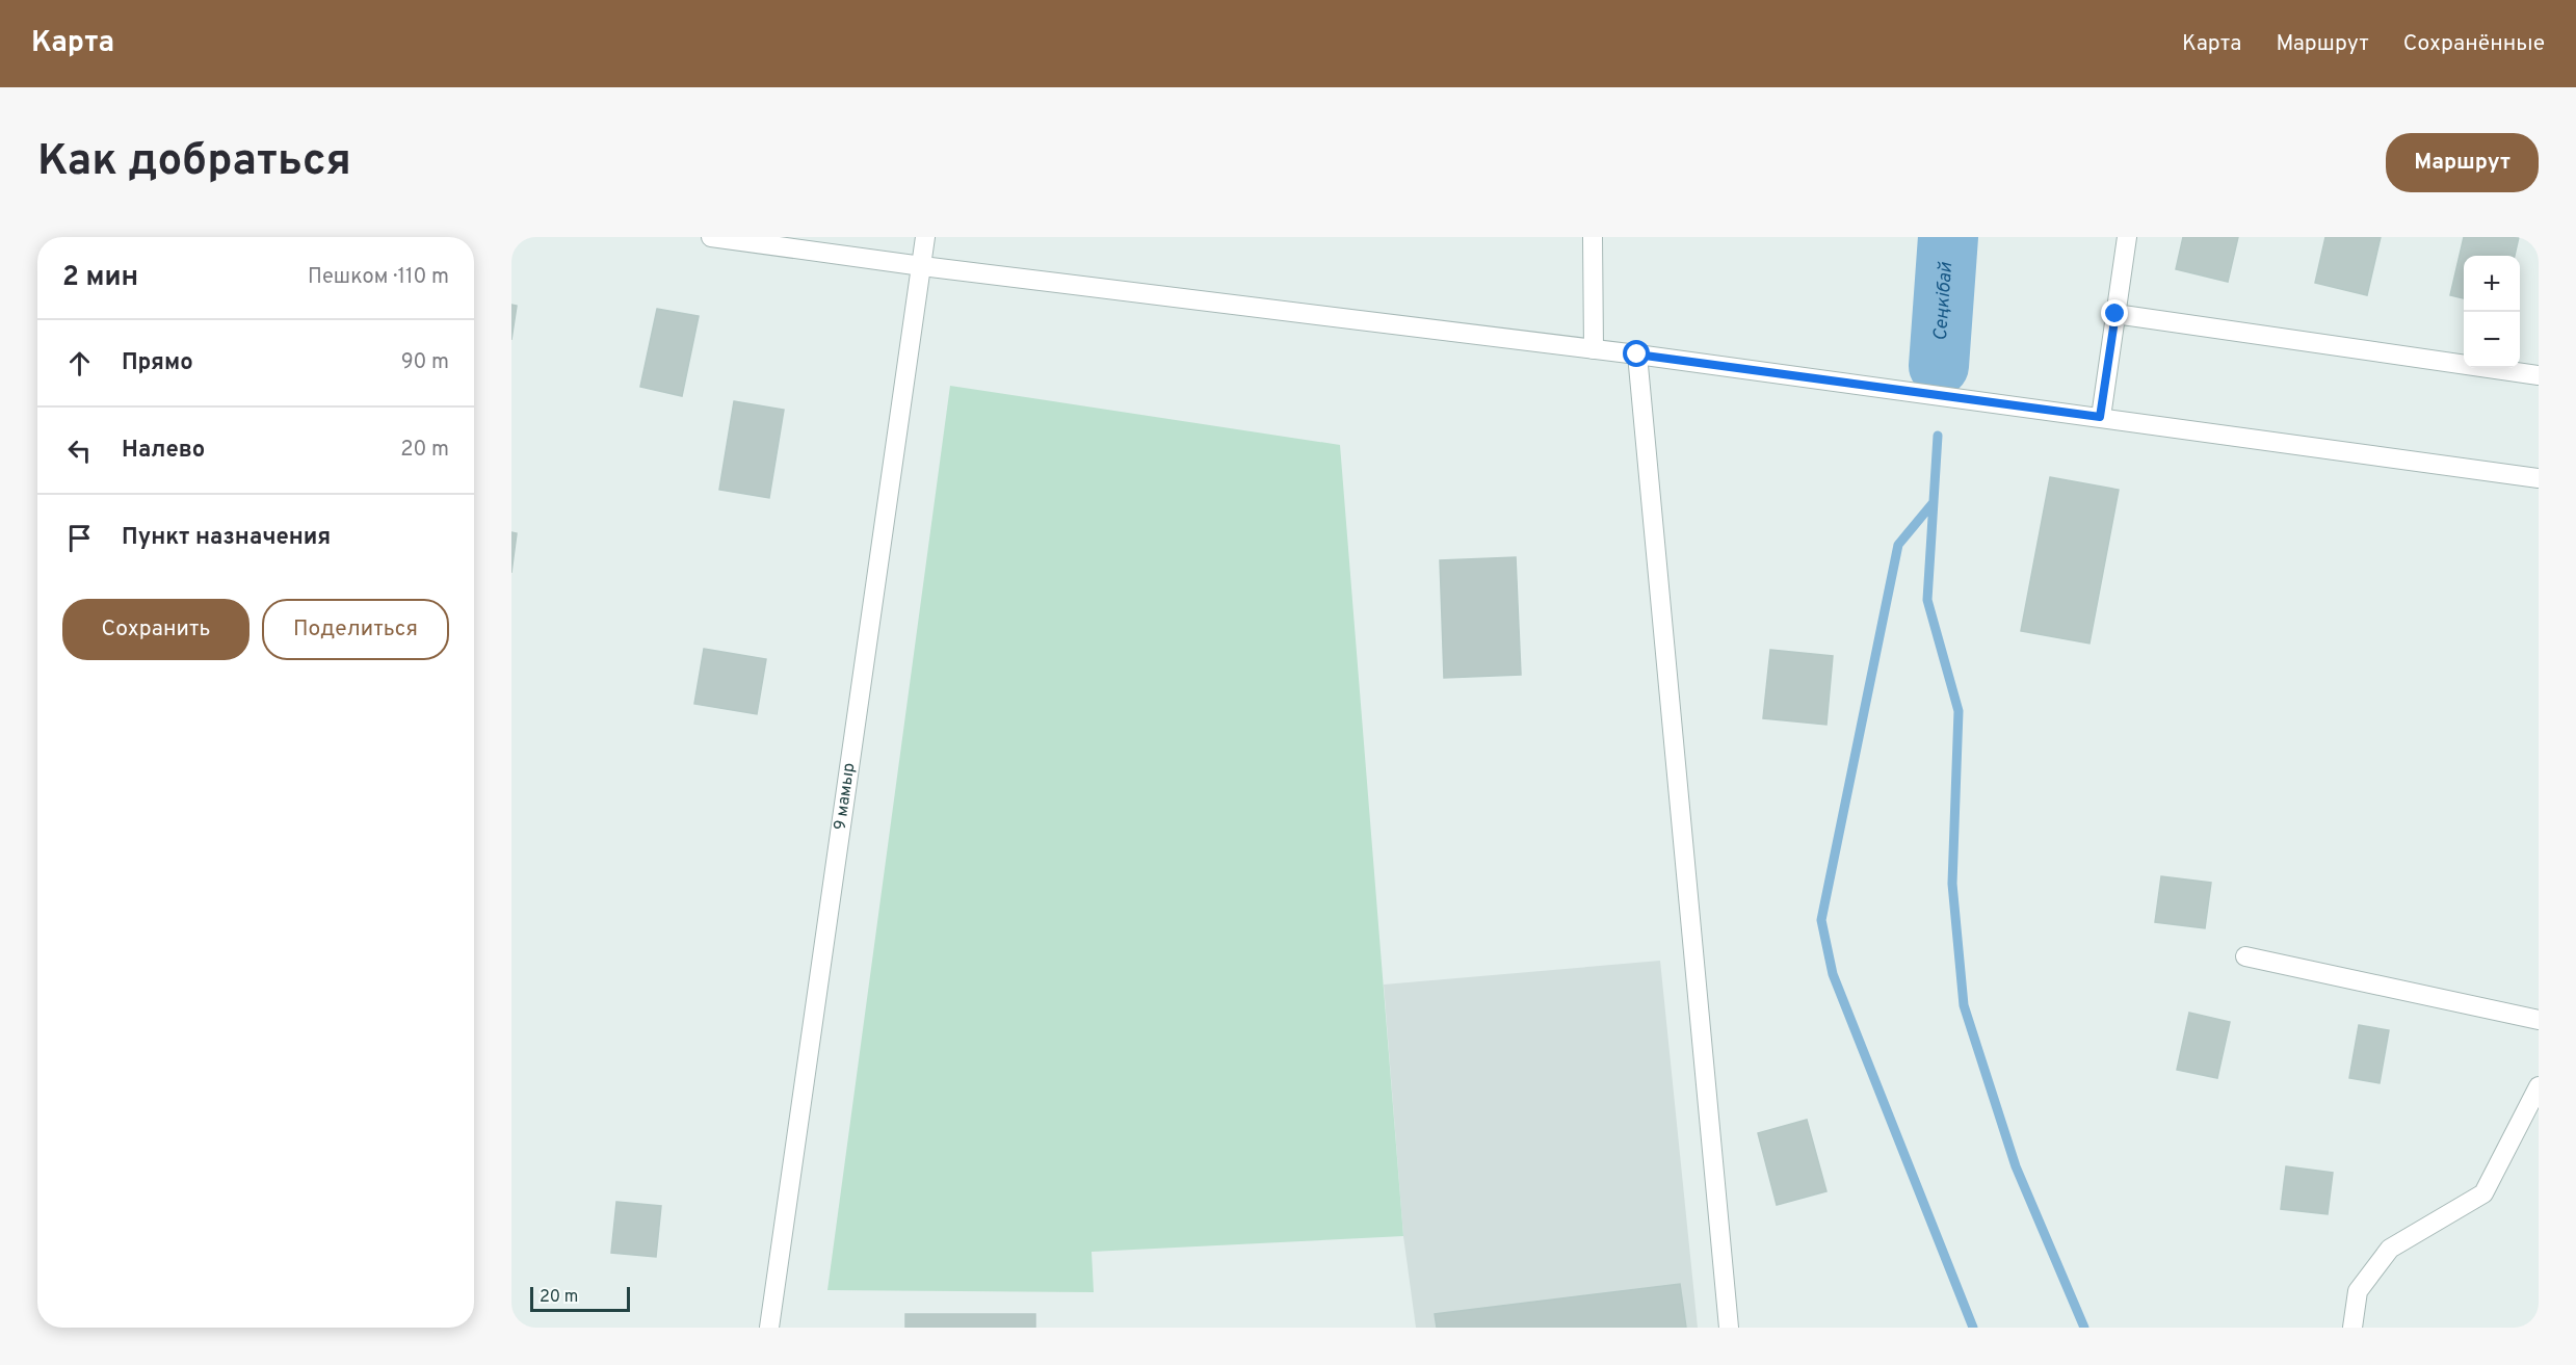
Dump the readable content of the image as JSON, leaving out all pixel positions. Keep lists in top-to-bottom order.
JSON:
{
  "streets": {
    "street": ["9 мамыр"]
  },
  "water": ["Сеңкібай"],
  "scale_bar": "20 m",
  "page": {
    "header": "Карта",
    "nav": ["Карта", "Маршрут", "Сохранённые"],
    "buttons": [
      "Маршрут",
      ["Сохранить", "Поделиться"]
    ],
    "title": "Как добраться",
    "heading": ["2 мин", "Пешком · 110 m"],
    "map_buttons": ["+", "−"],
    "list": [
      ["Прямо", "90 m"],
      ["Налево", "20 m"],
      "Пункт назначения"
    ],
    "scale": "20 m"
  }
}
